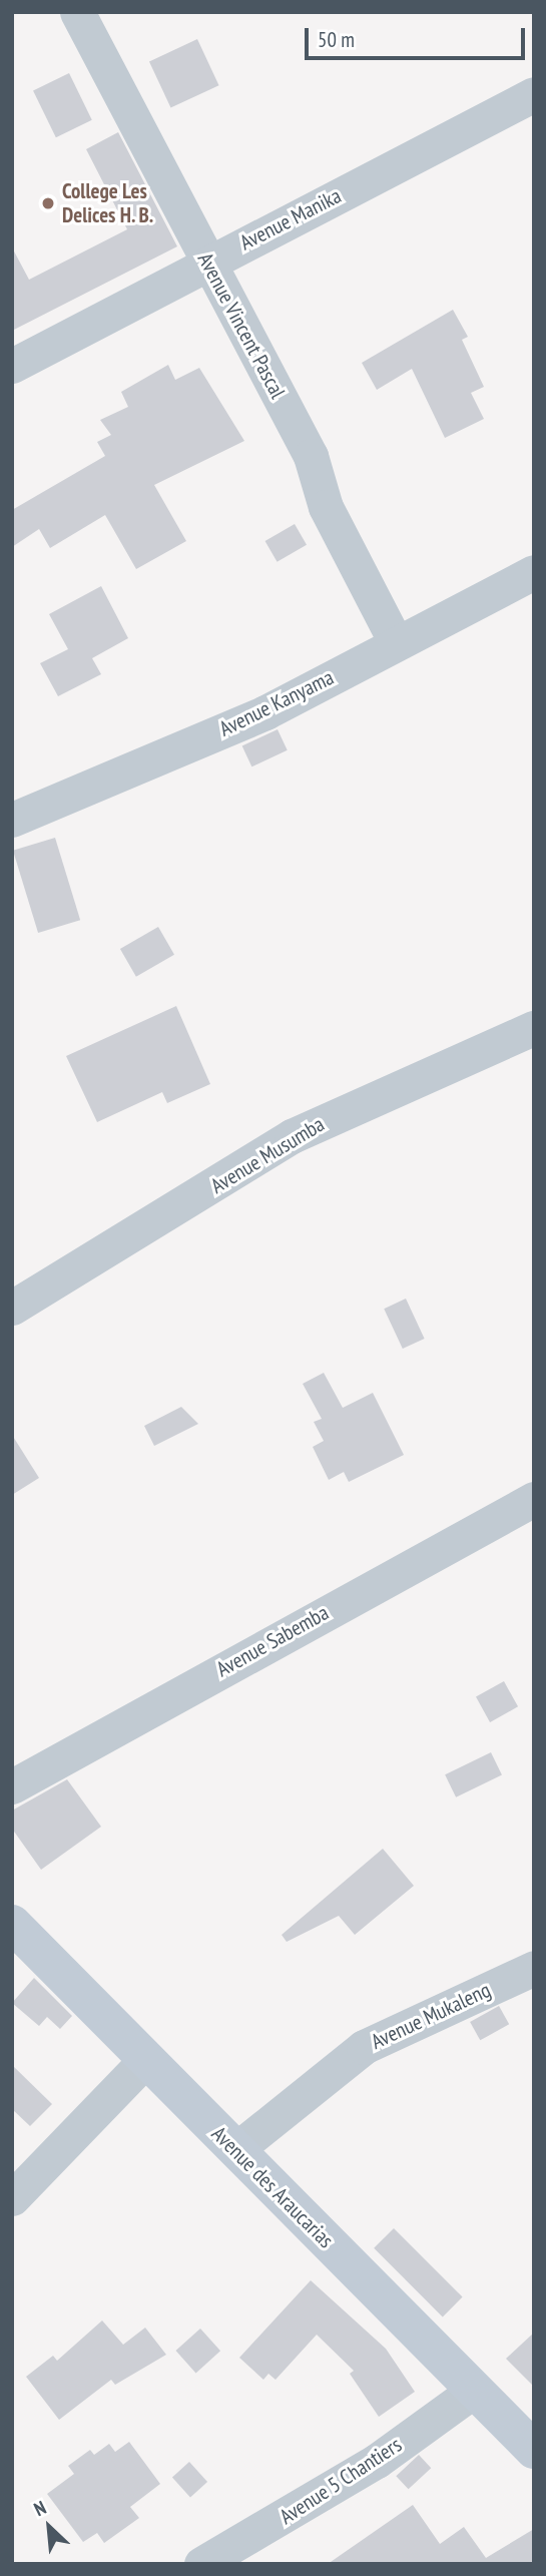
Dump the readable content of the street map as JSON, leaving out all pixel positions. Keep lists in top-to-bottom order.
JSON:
{
  "streets": {
    "street": [
      "Avenue Manika",
      "Avenue Vincent Pascal",
      "Avenue Kanyama",
      "Avenue Musumba",
      "Avenue Sabemba",
      "Avenue Mukaleng",
      "Avenue des Araucarias",
      "Avenue 5 Chantiers"
    ]
  },
  "crossings": [
    ["Avenue Manika", "Avenue Vincent Pascal"],
    ["Avenue Vincent Pascal", "Avenue Kanyama"],
    ["Avenue Mukaleng", "Avenue des Araucarias"],
    ["Avenue des Araucarias", "Avenue 5 Chantiers"]
  ],
  "places": ["College Les Delices H. B."],
  "scale_bar": "50 m",
  "north": "top left"
}
